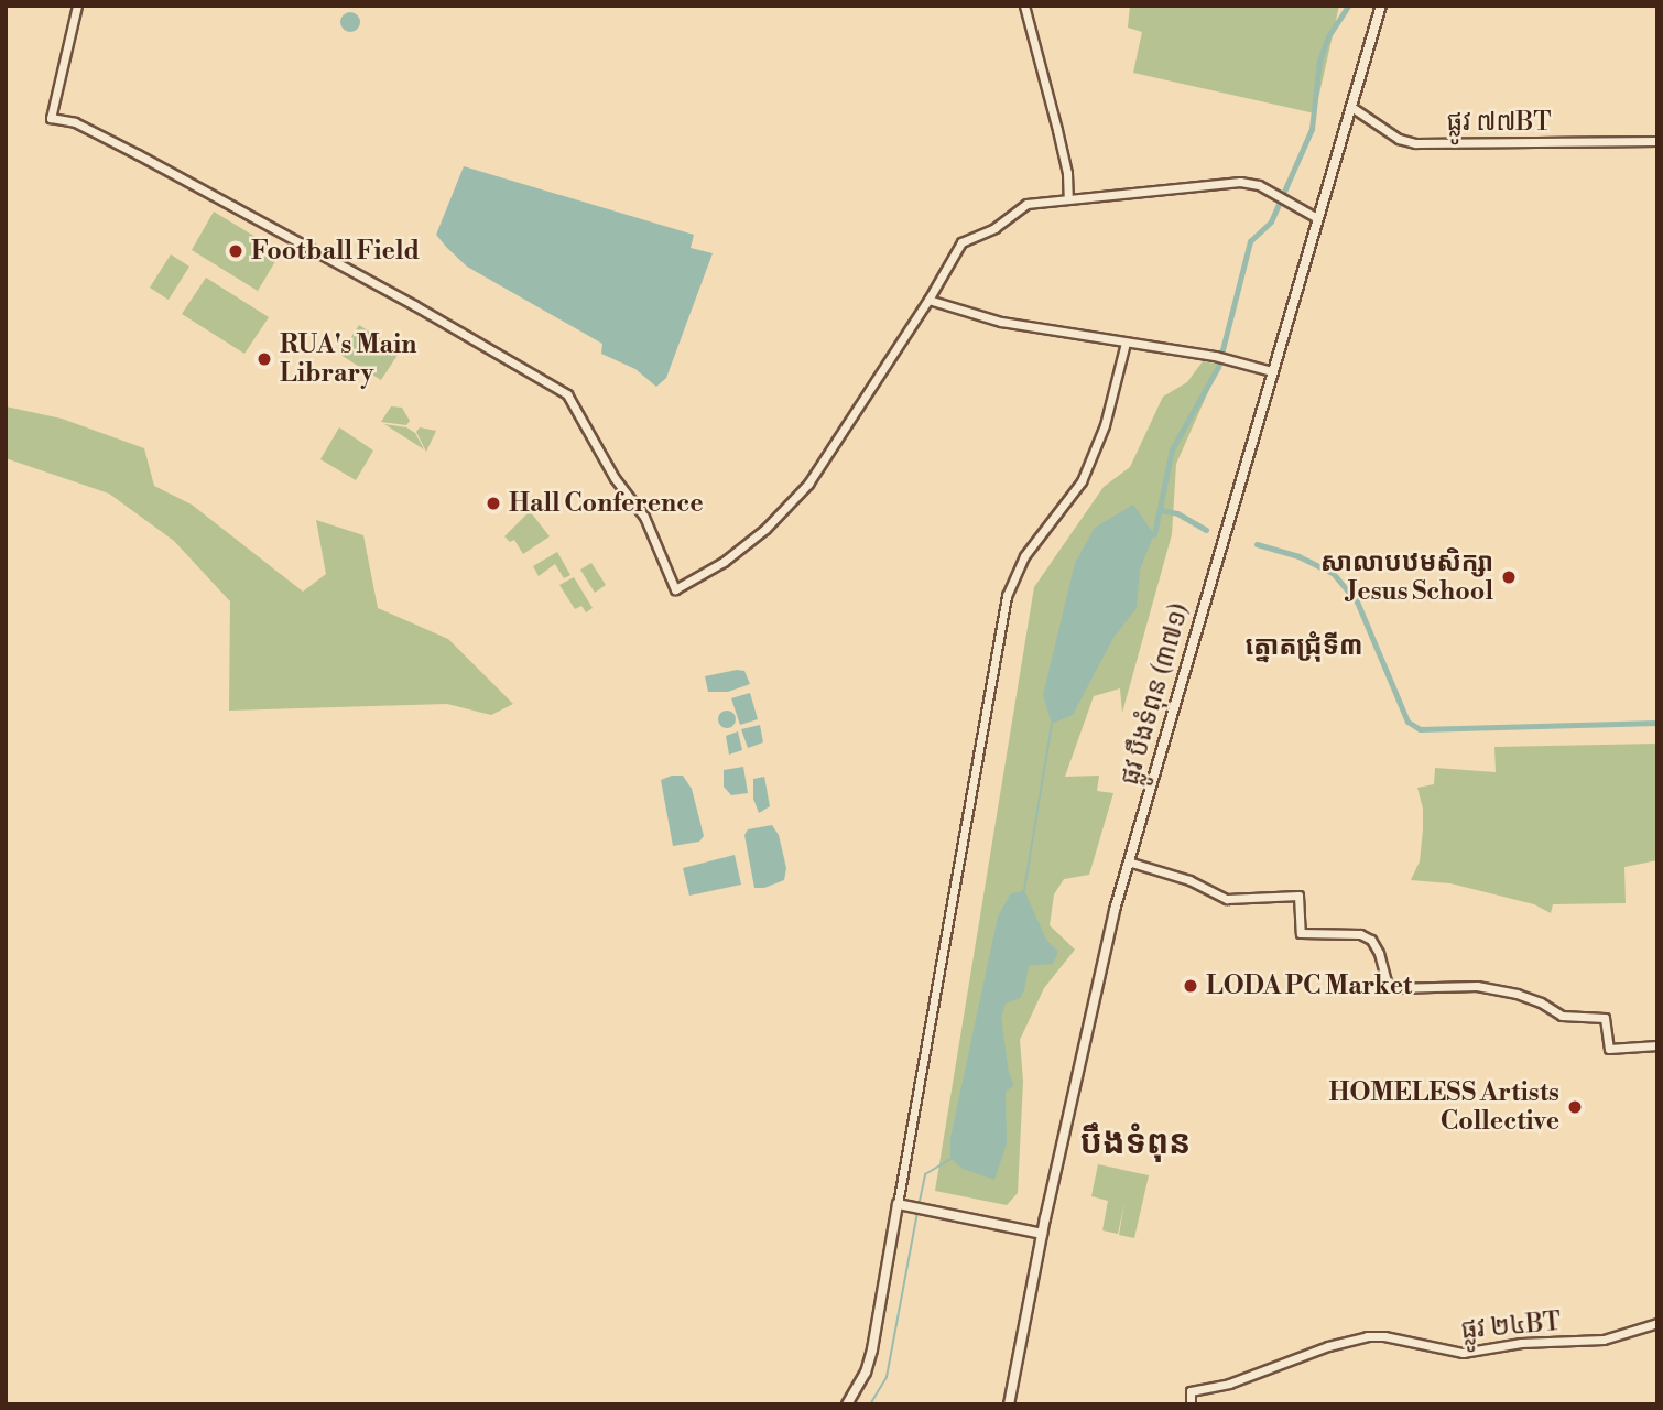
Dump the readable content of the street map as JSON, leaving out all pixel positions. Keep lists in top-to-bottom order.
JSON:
{
  "streets": {
    "main road": ["ផ្លូវ បឹងទំពុន (៣៧១)"],
    "street": ["ផ្លូវ ៧៧BT", "ផ្លូវ ២៤BT"]
  },
  "crossings": [
    ["ផ្លូវ ៧៧BT", "ផ្លូវ បឹងទំពុន (៣៧១)"]
  ],
  "districts": ["ត្នោតជ្រុំទី៣", "បឹងទំពុន"],
  "places": [
    "Football Field",
    "RUA's Main Library",
    "Hall Conference",
    "សាលាបឋមសិក្សា Jesus School",
    "LODA PC Market",
    "HOMELESS Artists Collective"
  ]
}
